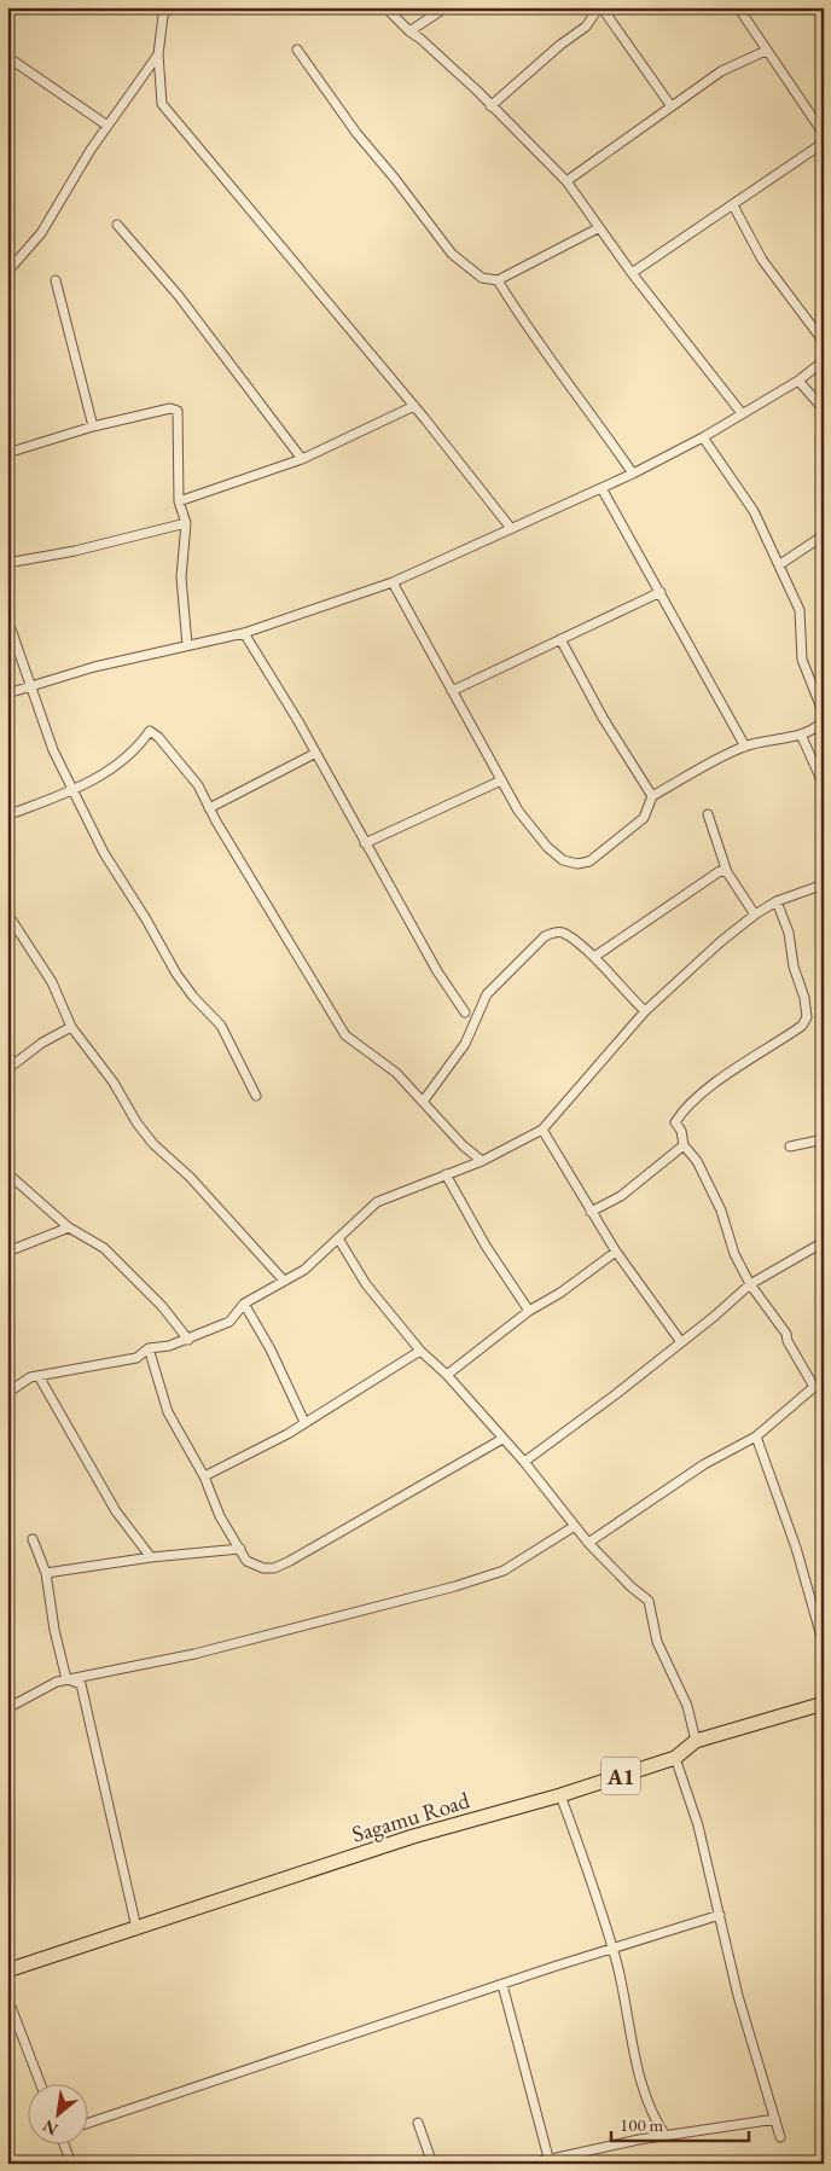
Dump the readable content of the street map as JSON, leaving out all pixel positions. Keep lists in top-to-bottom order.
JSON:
{
  "streets": {
    "highway": ["A1", "Sagamu Road"]
  },
  "scale_bar": "100 m",
  "north": "bottom left"
}
